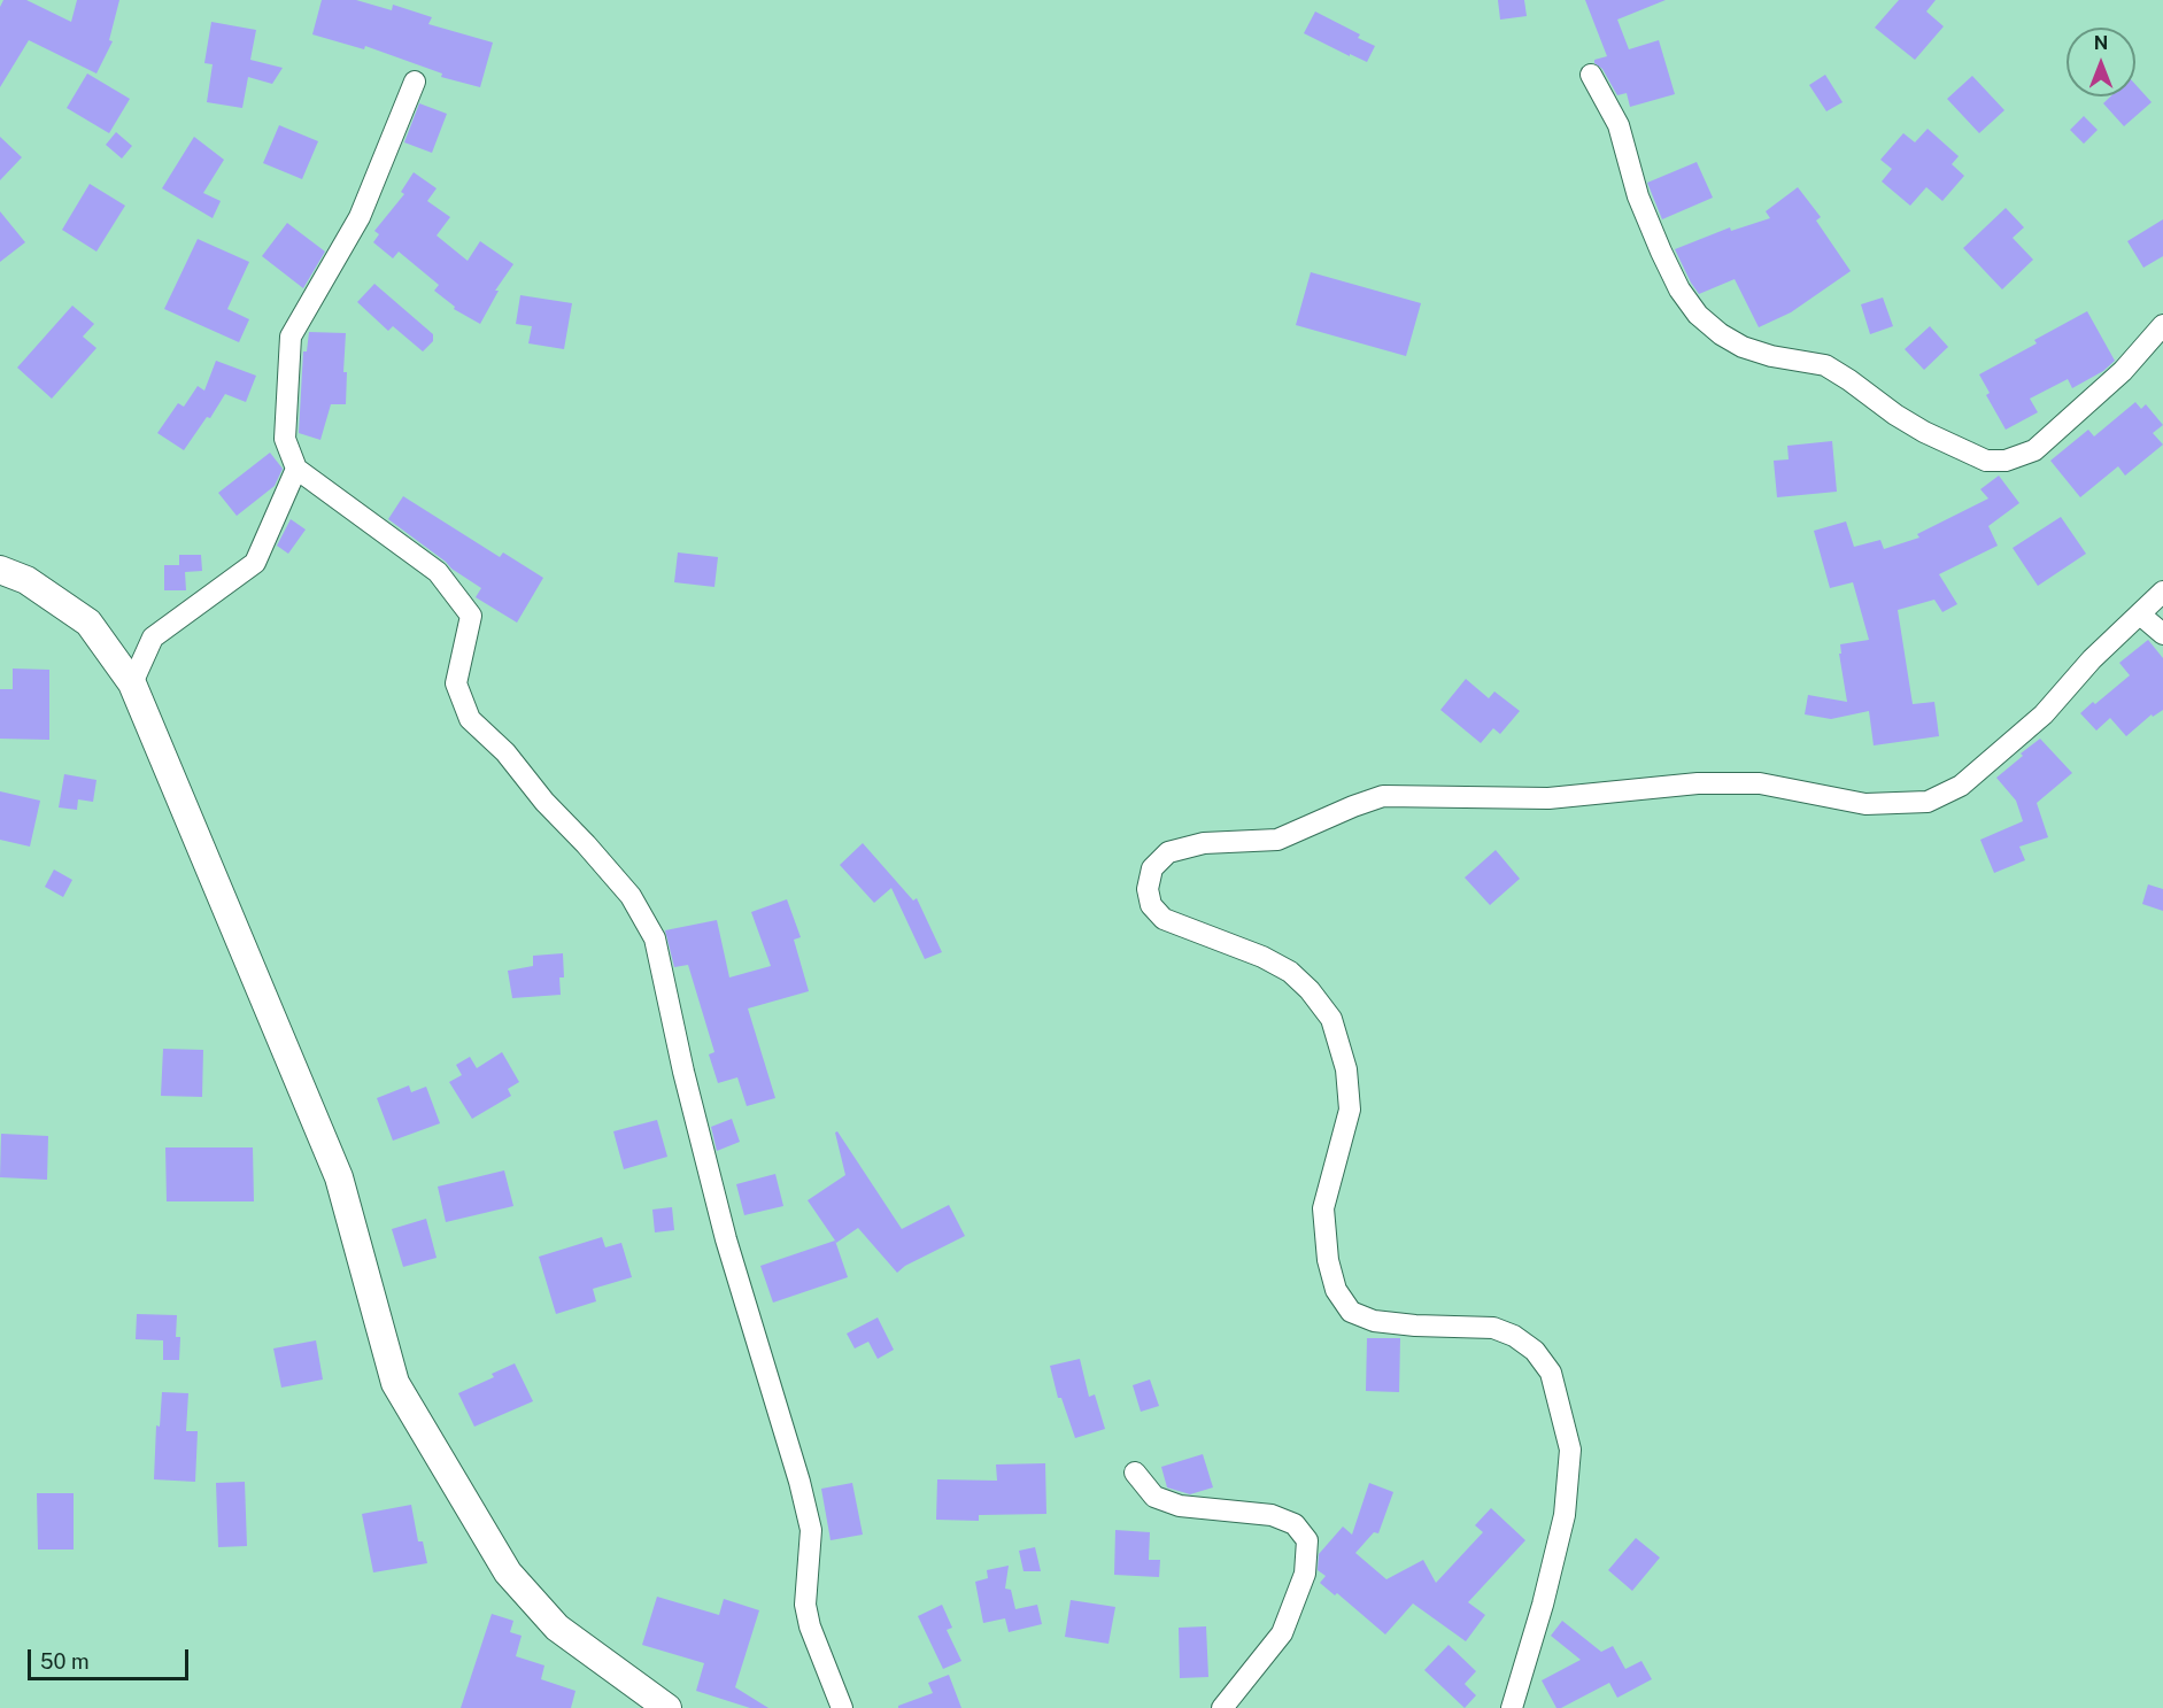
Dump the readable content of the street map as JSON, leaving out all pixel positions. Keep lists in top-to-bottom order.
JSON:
{
  "scale_bar": "50 m",
  "north": "top"
}
